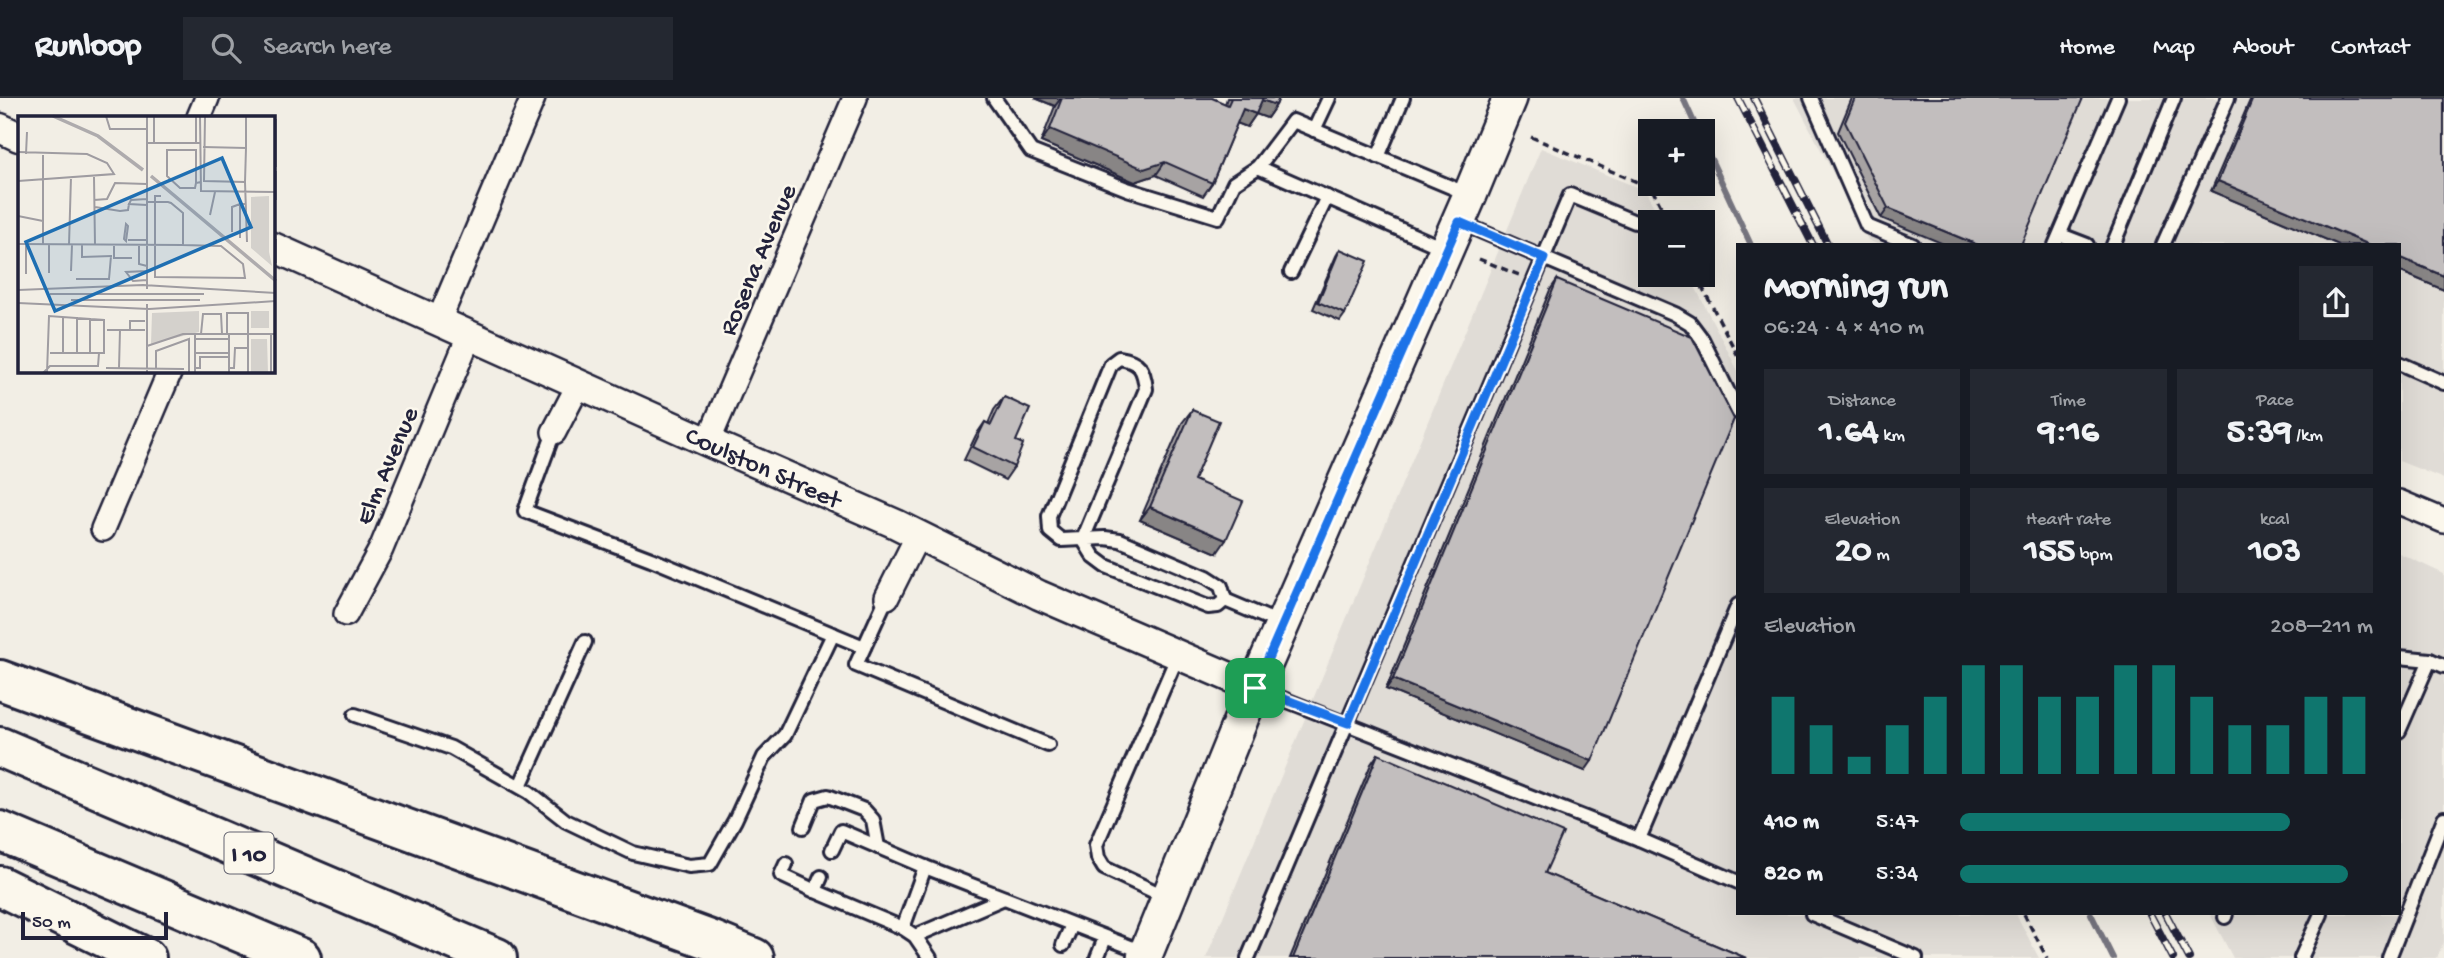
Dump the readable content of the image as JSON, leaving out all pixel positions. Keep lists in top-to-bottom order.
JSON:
{
  "streets": {
    "highway": ["I 10"],
    "street": ["Rosena Avenue", "Elm Avenue", "Coulston Street"]
  },
  "crossings": [
    ["Rosena Avenue", "Coulston Street"],
    ["Elm Avenue", "Coulston Street"]
  ],
  "scale_bar": "50 m",
  "page": {
    "header": "Runloop",
    "search": "Search here",
    "nav": [
      "Home",
      "Map",
      "About",
      "Contact"
    ],
    "map_buttons": ["+", "−"],
    "heading": ["Morning run", "06:24 · 4 × 410 m"],
    "stats": [
      ["Distance", "1.64 km"],
      ["Time", "9:16"],
      ["Pace", "5:39 /km"],
      ["Elevation", "20 m"],
      ["Heart rate", "155 bpm"],
      ["kcal", "103"]
    ],
    "chart": ["Elevation", "208–211 m"],
    "list": [
      {
        "name": "410 m",
        "note": "5:47"
      },
      {
        "name": "820 m",
        "note": "5:34"
      }
    ],
    "scale": "50 m"
  }
}
